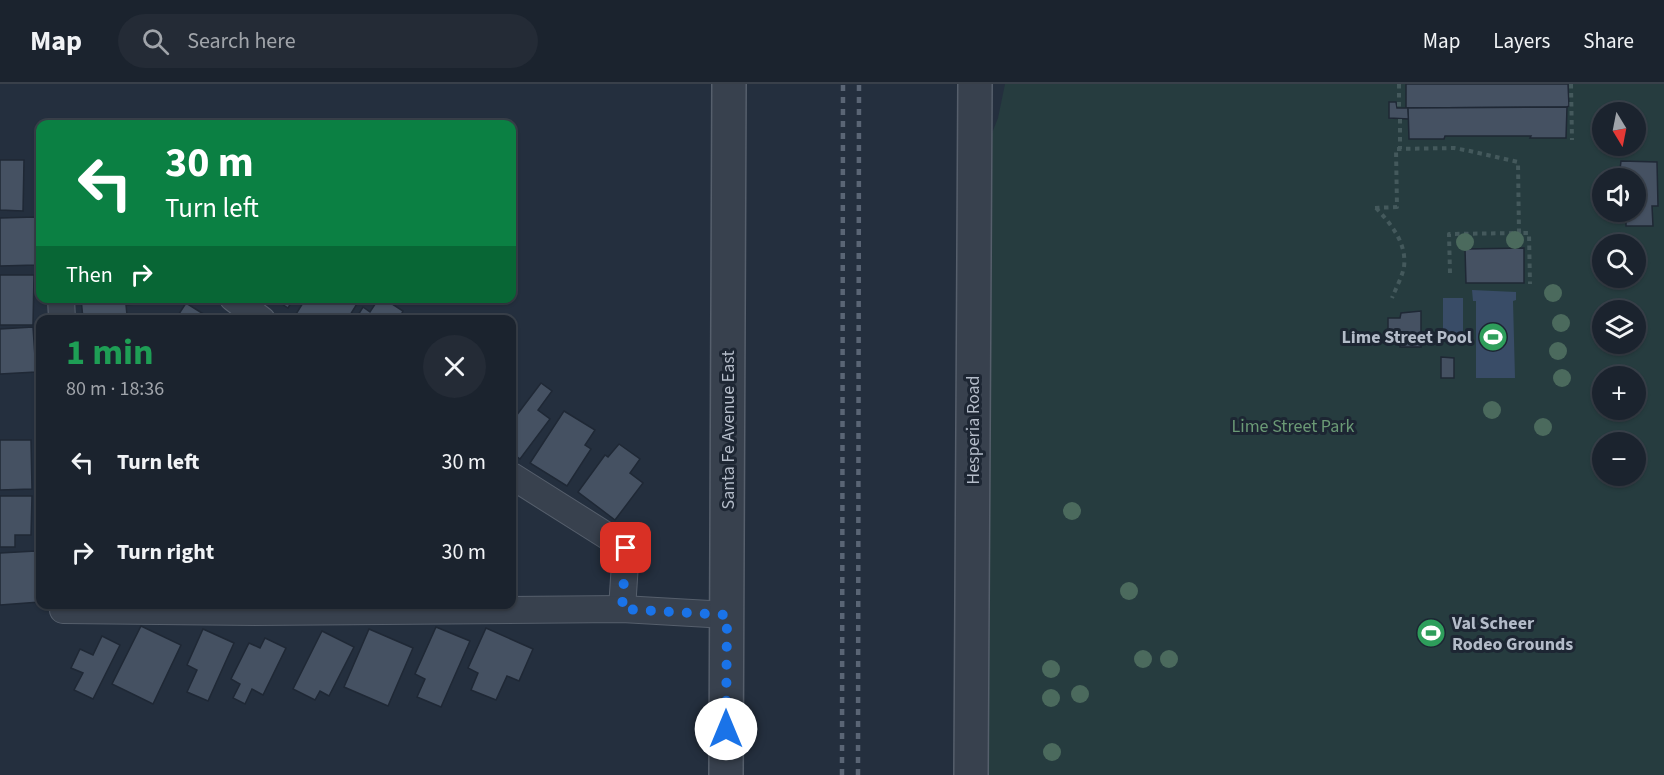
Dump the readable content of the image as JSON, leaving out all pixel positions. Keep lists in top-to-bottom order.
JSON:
{
  "streets": {
    "street": ["Santa Fe Avenue East", "Hesperia Road"]
  },
  "parks": ["Lime Street Park"],
  "places": {
    "sports": ["Lime Street Pool", "Val Scheer Rodeo Grounds"]
  },
  "north": "bottom",
  "page": {
    "header": "Map",
    "search": "Search here",
    "nav": ["Map", "Layers", "Share"],
    "map_buttons": ["+", "−"],
    "turn": ["30 m", "Turn left"],
    "then": "Then",
    "heading": ["1 min", "80 m · 18:36"],
    "list": [
      {
        "name": "Turn left",
        "value": "30 m"
      },
      {
        "name": "Turn right",
        "value": "30 m"
      }
    ]
  }
}
